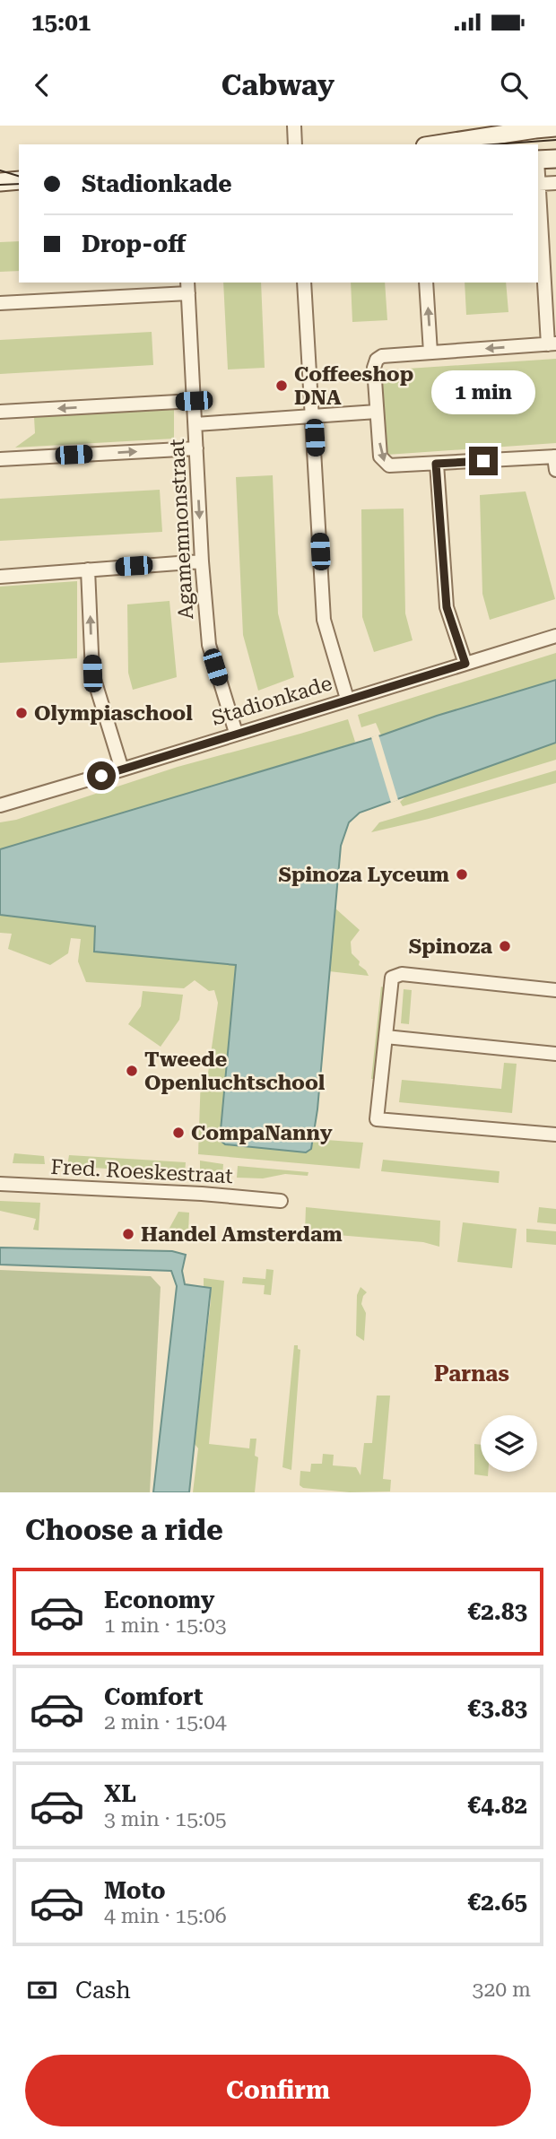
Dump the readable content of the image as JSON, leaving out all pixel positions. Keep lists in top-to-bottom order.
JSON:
{
  "streets": {
    "street": ["Agamemnonstraat", "Stadionkade", "Fred. Roeskestraat"]
  },
  "crossings": [
    ["Agamemnonstraat", "Stadionkade"]
  ],
  "districts": ["Parnas"],
  "places": [
    "Coffeeshop DNA",
    "Olympiaschool",
    "Spinoza Lyceum",
    "Spinoza",
    "Tweede Openluchtschool",
    "CompaNanny",
    "Handel Amsterdam"
  ],
  "page": {
    "status": "15:01",
    "header": "Cabway",
    "banner": ["Stadionkade", "Drop-off"],
    "bubble": "1 min",
    "heading": "Choose a ride",
    "list": [
      {
        "name": "Economy",
        "note": "1 min · 15:03",
        "value": "€2.83"
      },
      {
        "name": "Comfort",
        "note": "2 min · 15:04",
        "value": "€3.83"
      },
      {
        "name": "XL",
        "note": "3 min · 15:05",
        "value": "€4.82"
      },
      {
        "name": "Moto",
        "note": "4 min · 15:06",
        "value": "€2.65"
      }
    ],
    "pay": ["Cash", "320 m"],
    "buttons": "Confirm"
  }
}
